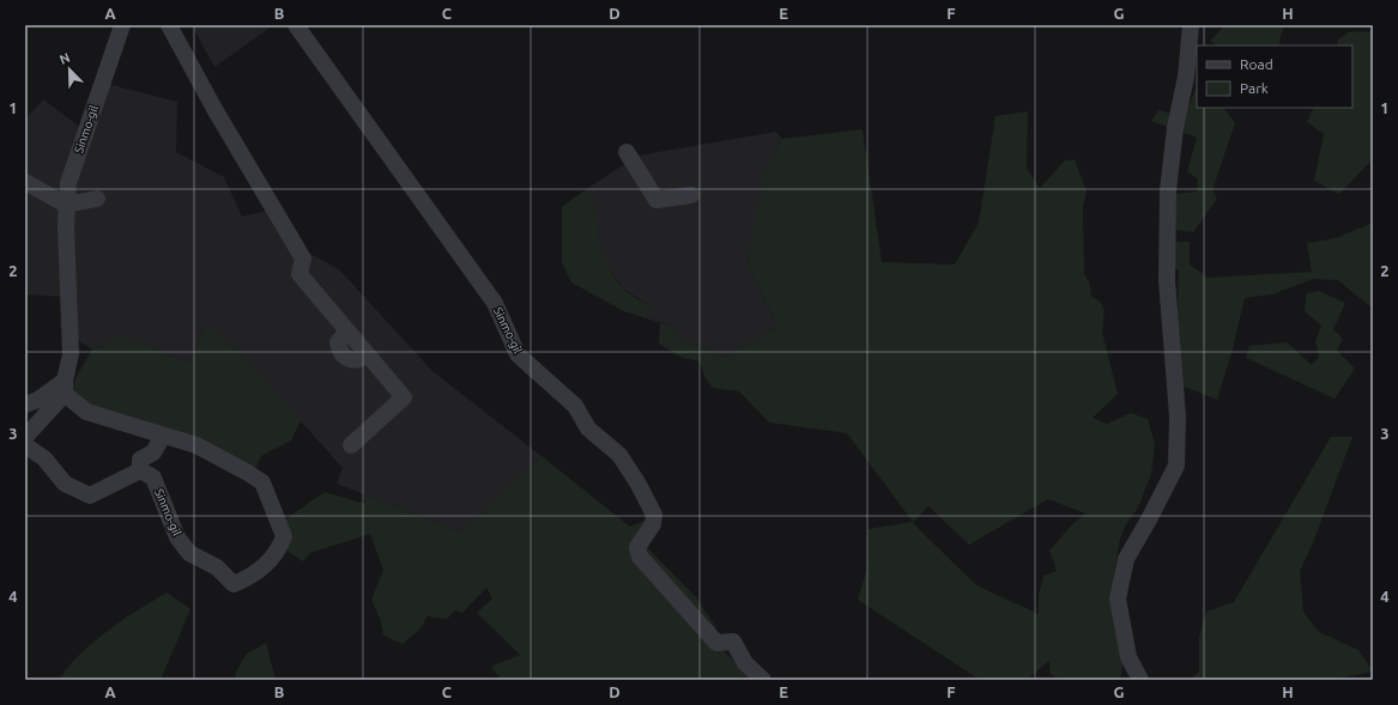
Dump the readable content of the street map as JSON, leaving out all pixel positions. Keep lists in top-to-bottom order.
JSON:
{
  "streets": {
    "street": ["Sinmo-gil"]
  },
  "legend": ["Road", "Park"],
  "north": "top left",
  "grid": {
    "columns": [
      "A",
      "B",
      "C",
      "D",
      "E",
      "F",
      "G",
      "H"
    ],
    "rows": [
      "1",
      "2",
      "3",
      "4"
    ]
  }
}
